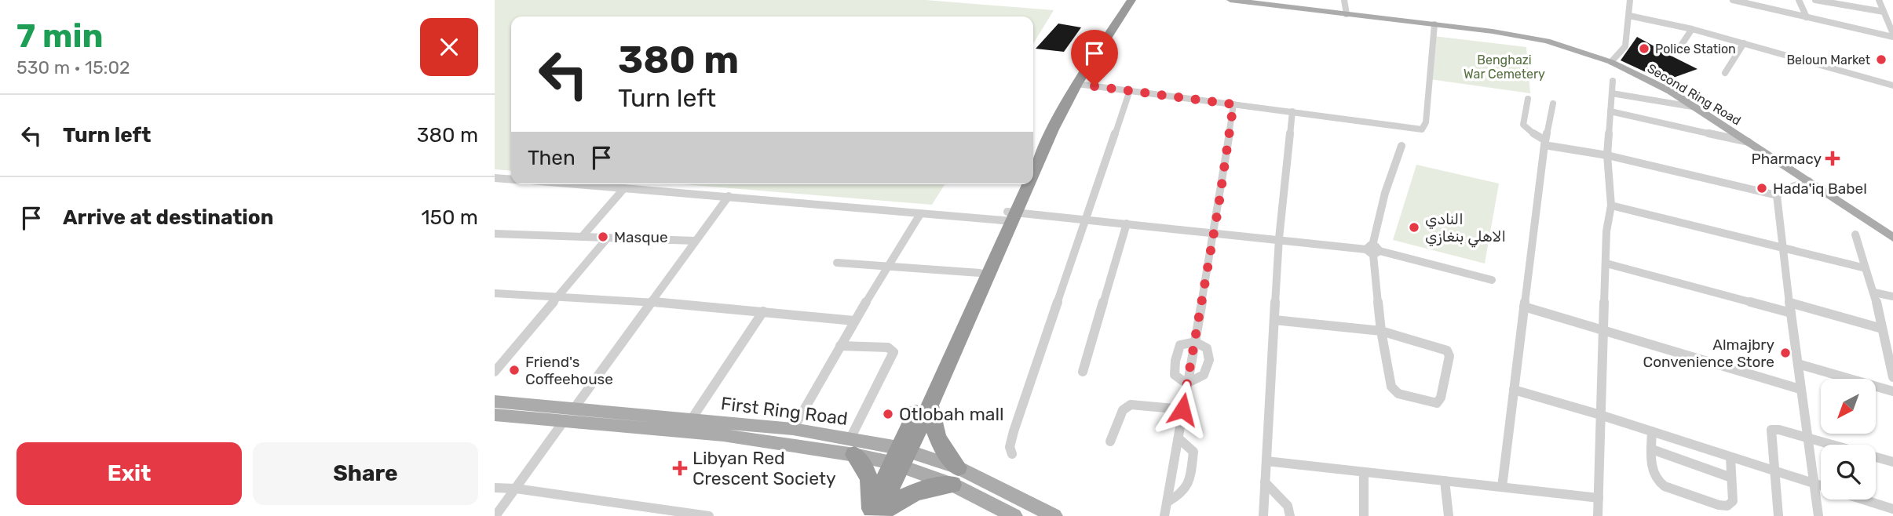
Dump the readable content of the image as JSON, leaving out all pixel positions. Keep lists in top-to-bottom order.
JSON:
{
  "streets": {
    "main road": ["Second Ring Road", "First Ring Road"]
  },
  "parks": ["Benghazi War Cemetery"],
  "places": {
    "other": [
      "Police Station",
      "Beloun Market",
      "Hada'iq Babel",
      "النادي الاهلي بنغازي",
      "Masque",
      "Almajbry Convenience Store",
      "Friend's Coffeehouse",
      "Otlobah mall"
    ],
    "health": ["Pharmacy", "Libyan Red Crescent Society"]
  },
  "north": "bottom left",
  "page": {
    "heading": ["7 min", "530 m · 15:02"],
    "turn": ["380 m", "Turn left"],
    "list": [
      {
        "name": "Turn left",
        "value": "380 m"
      },
      {
        "name": "Arrive at destination",
        "value": "150 m"
      }
    ],
    "then": "Then",
    "buttons": ["Exit", "Share"]
  }
}
